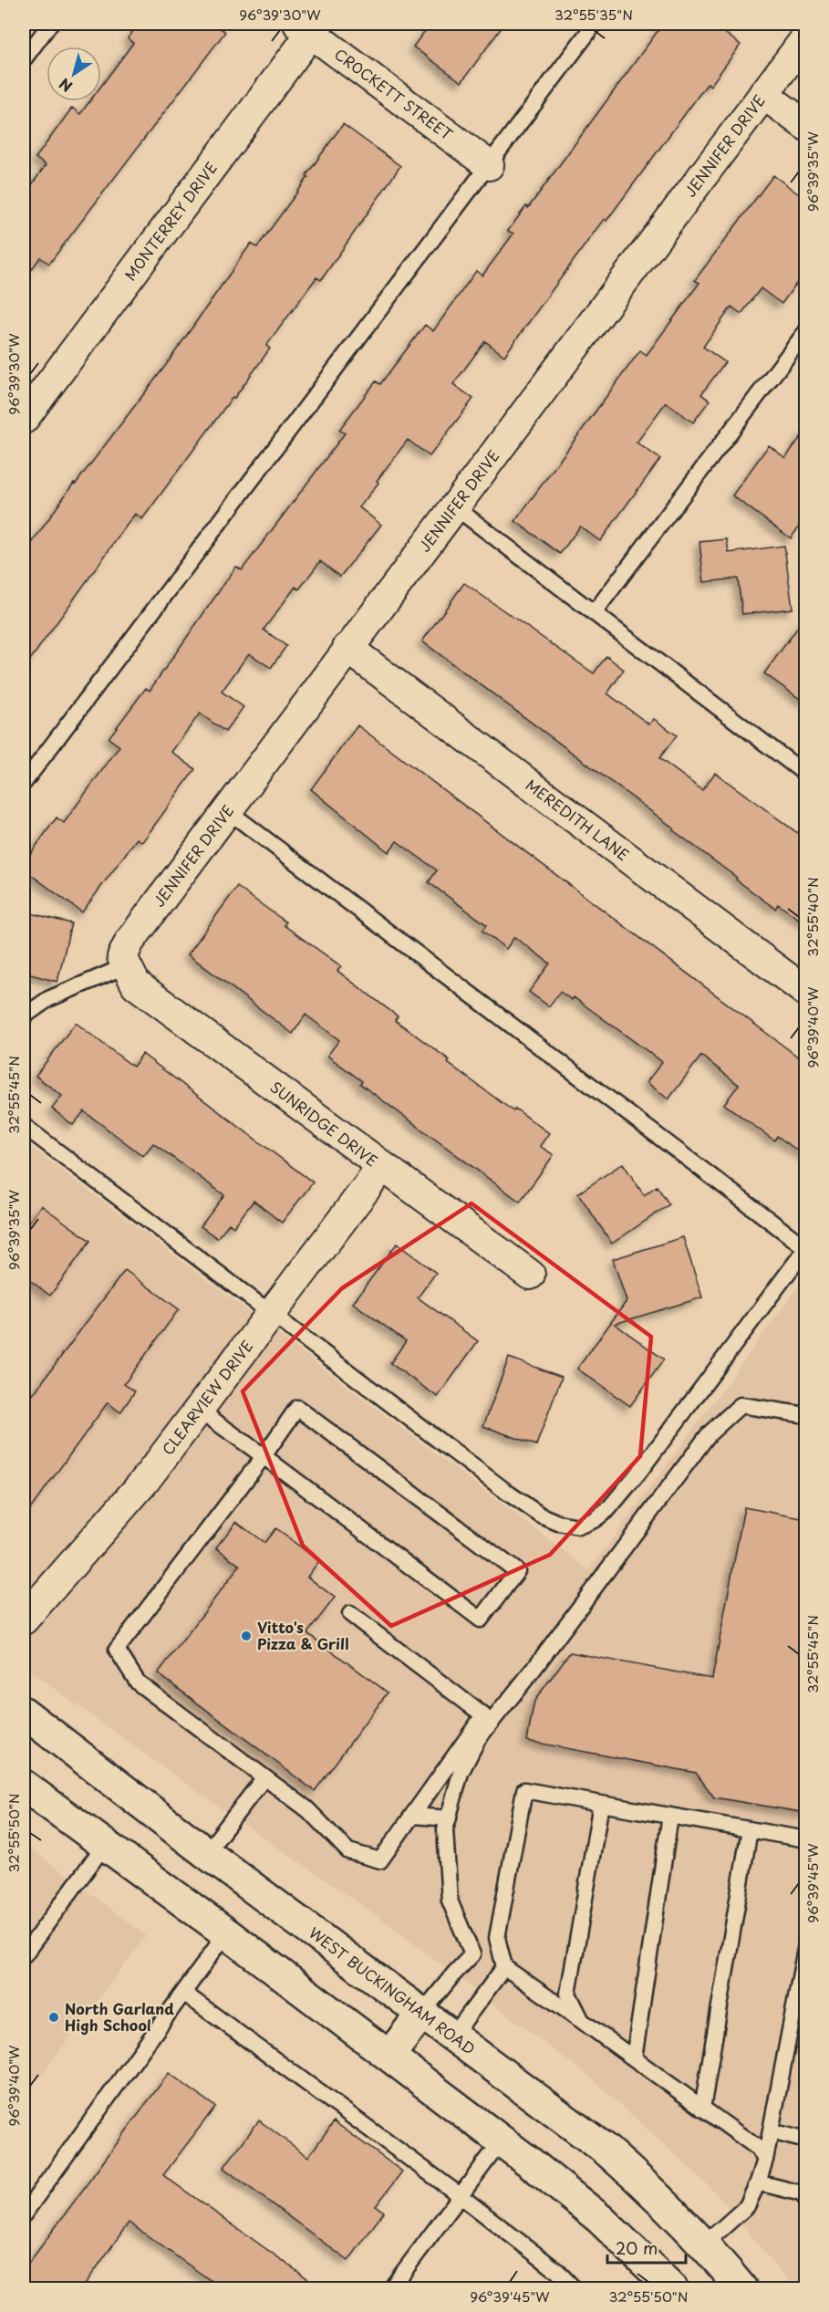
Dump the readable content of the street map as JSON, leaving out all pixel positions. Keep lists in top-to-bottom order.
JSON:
{
  "streets": {
    "main road": ["WEST BUCKINGHAM ROAD"],
    "street": [
      "CROCKETT STREET",
      "JENNIFER DRIVE",
      "MONTERREY DRIVE",
      "MEREDITH LANE",
      "SUNRIDGE DRIVE",
      "CLEARVIEW DRIVE"
    ]
  },
  "crossings": [
    ["CROCKETT STREET", "MONTERREY DRIVE"],
    ["JENNIFER DRIVE", "MEREDITH LANE"],
    ["JENNIFER DRIVE", "SUNRIDGE DRIVE"],
    ["SUNRIDGE DRIVE", "CLEARVIEW DRIVE"]
  ],
  "places": ["Vitto's Pizza & Grill", "North Garland High School"],
  "scale_bar": "20 m",
  "north": "bottom left",
  "coordinates": [
    "96°39'30\"W",
    "32°55'35\"N",
    "96°39'35\"W",
    "32°55'40\"N",
    "96°39'40\"W",
    "32°55'45\"N",
    "32°55'50\"N",
    "96°39'45\"W"
  ]
}
